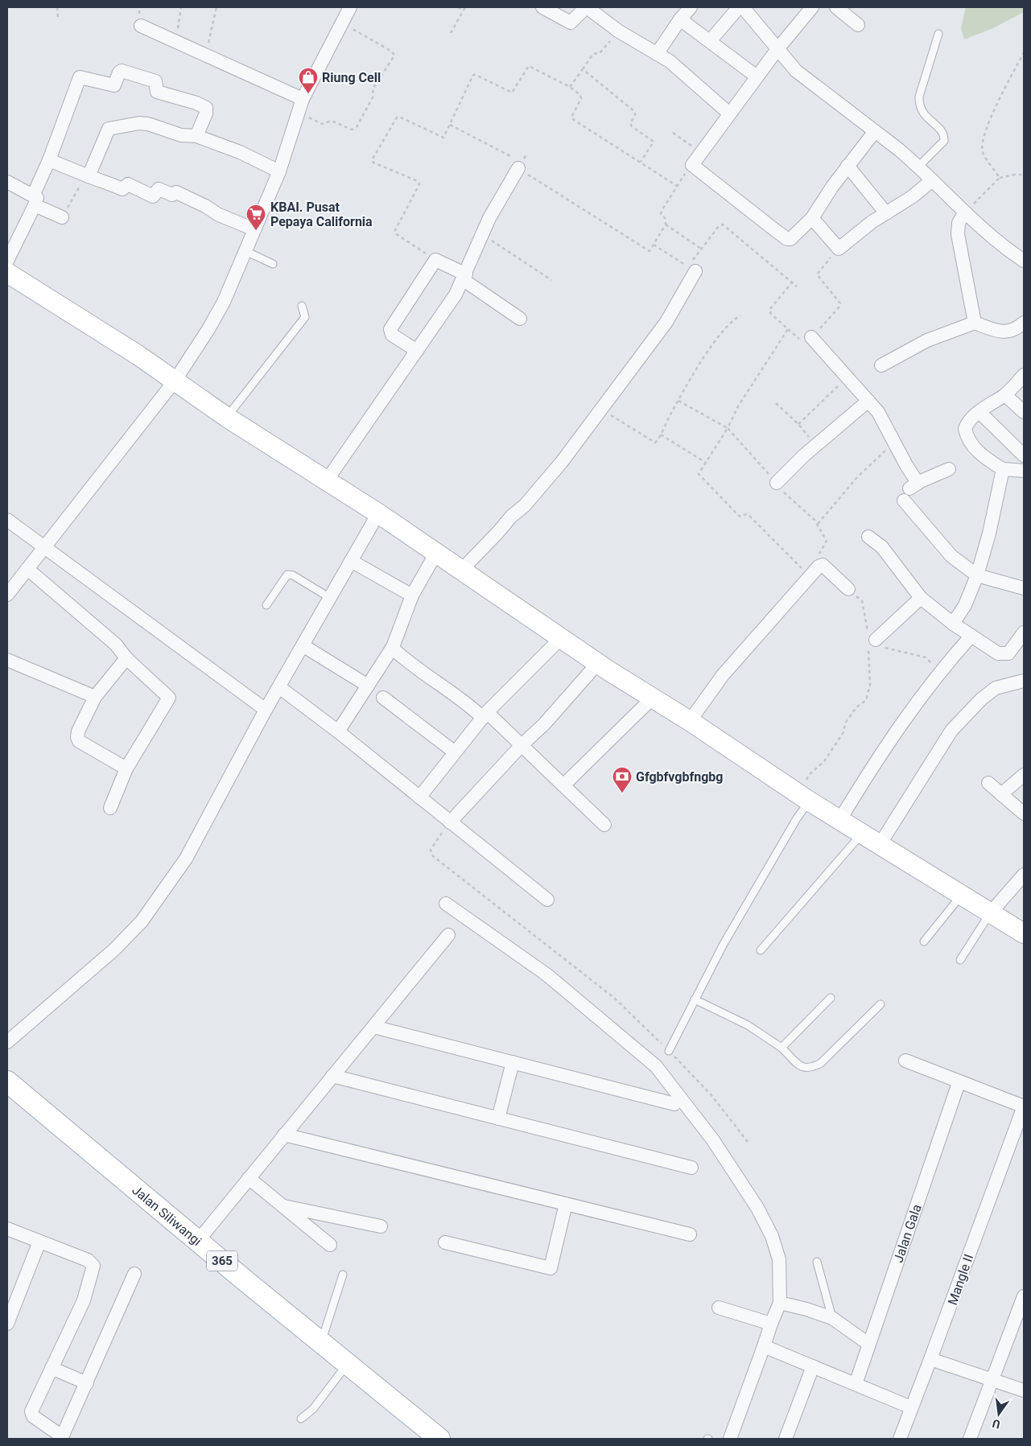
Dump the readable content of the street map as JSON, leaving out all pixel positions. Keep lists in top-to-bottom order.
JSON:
{
  "streets": {
    "main road": ["Jalan Siliwangi", "365"],
    "street": ["Jalan Gala", "Mangle II"]
  },
  "places": {
    "shop": ["Riung Cell"],
    "supermarket": ["KBAI. Pusat Pepaya California"],
    "bank": ["Gfgbfvgbfngbg"]
  },
  "north": "bottom"
}
